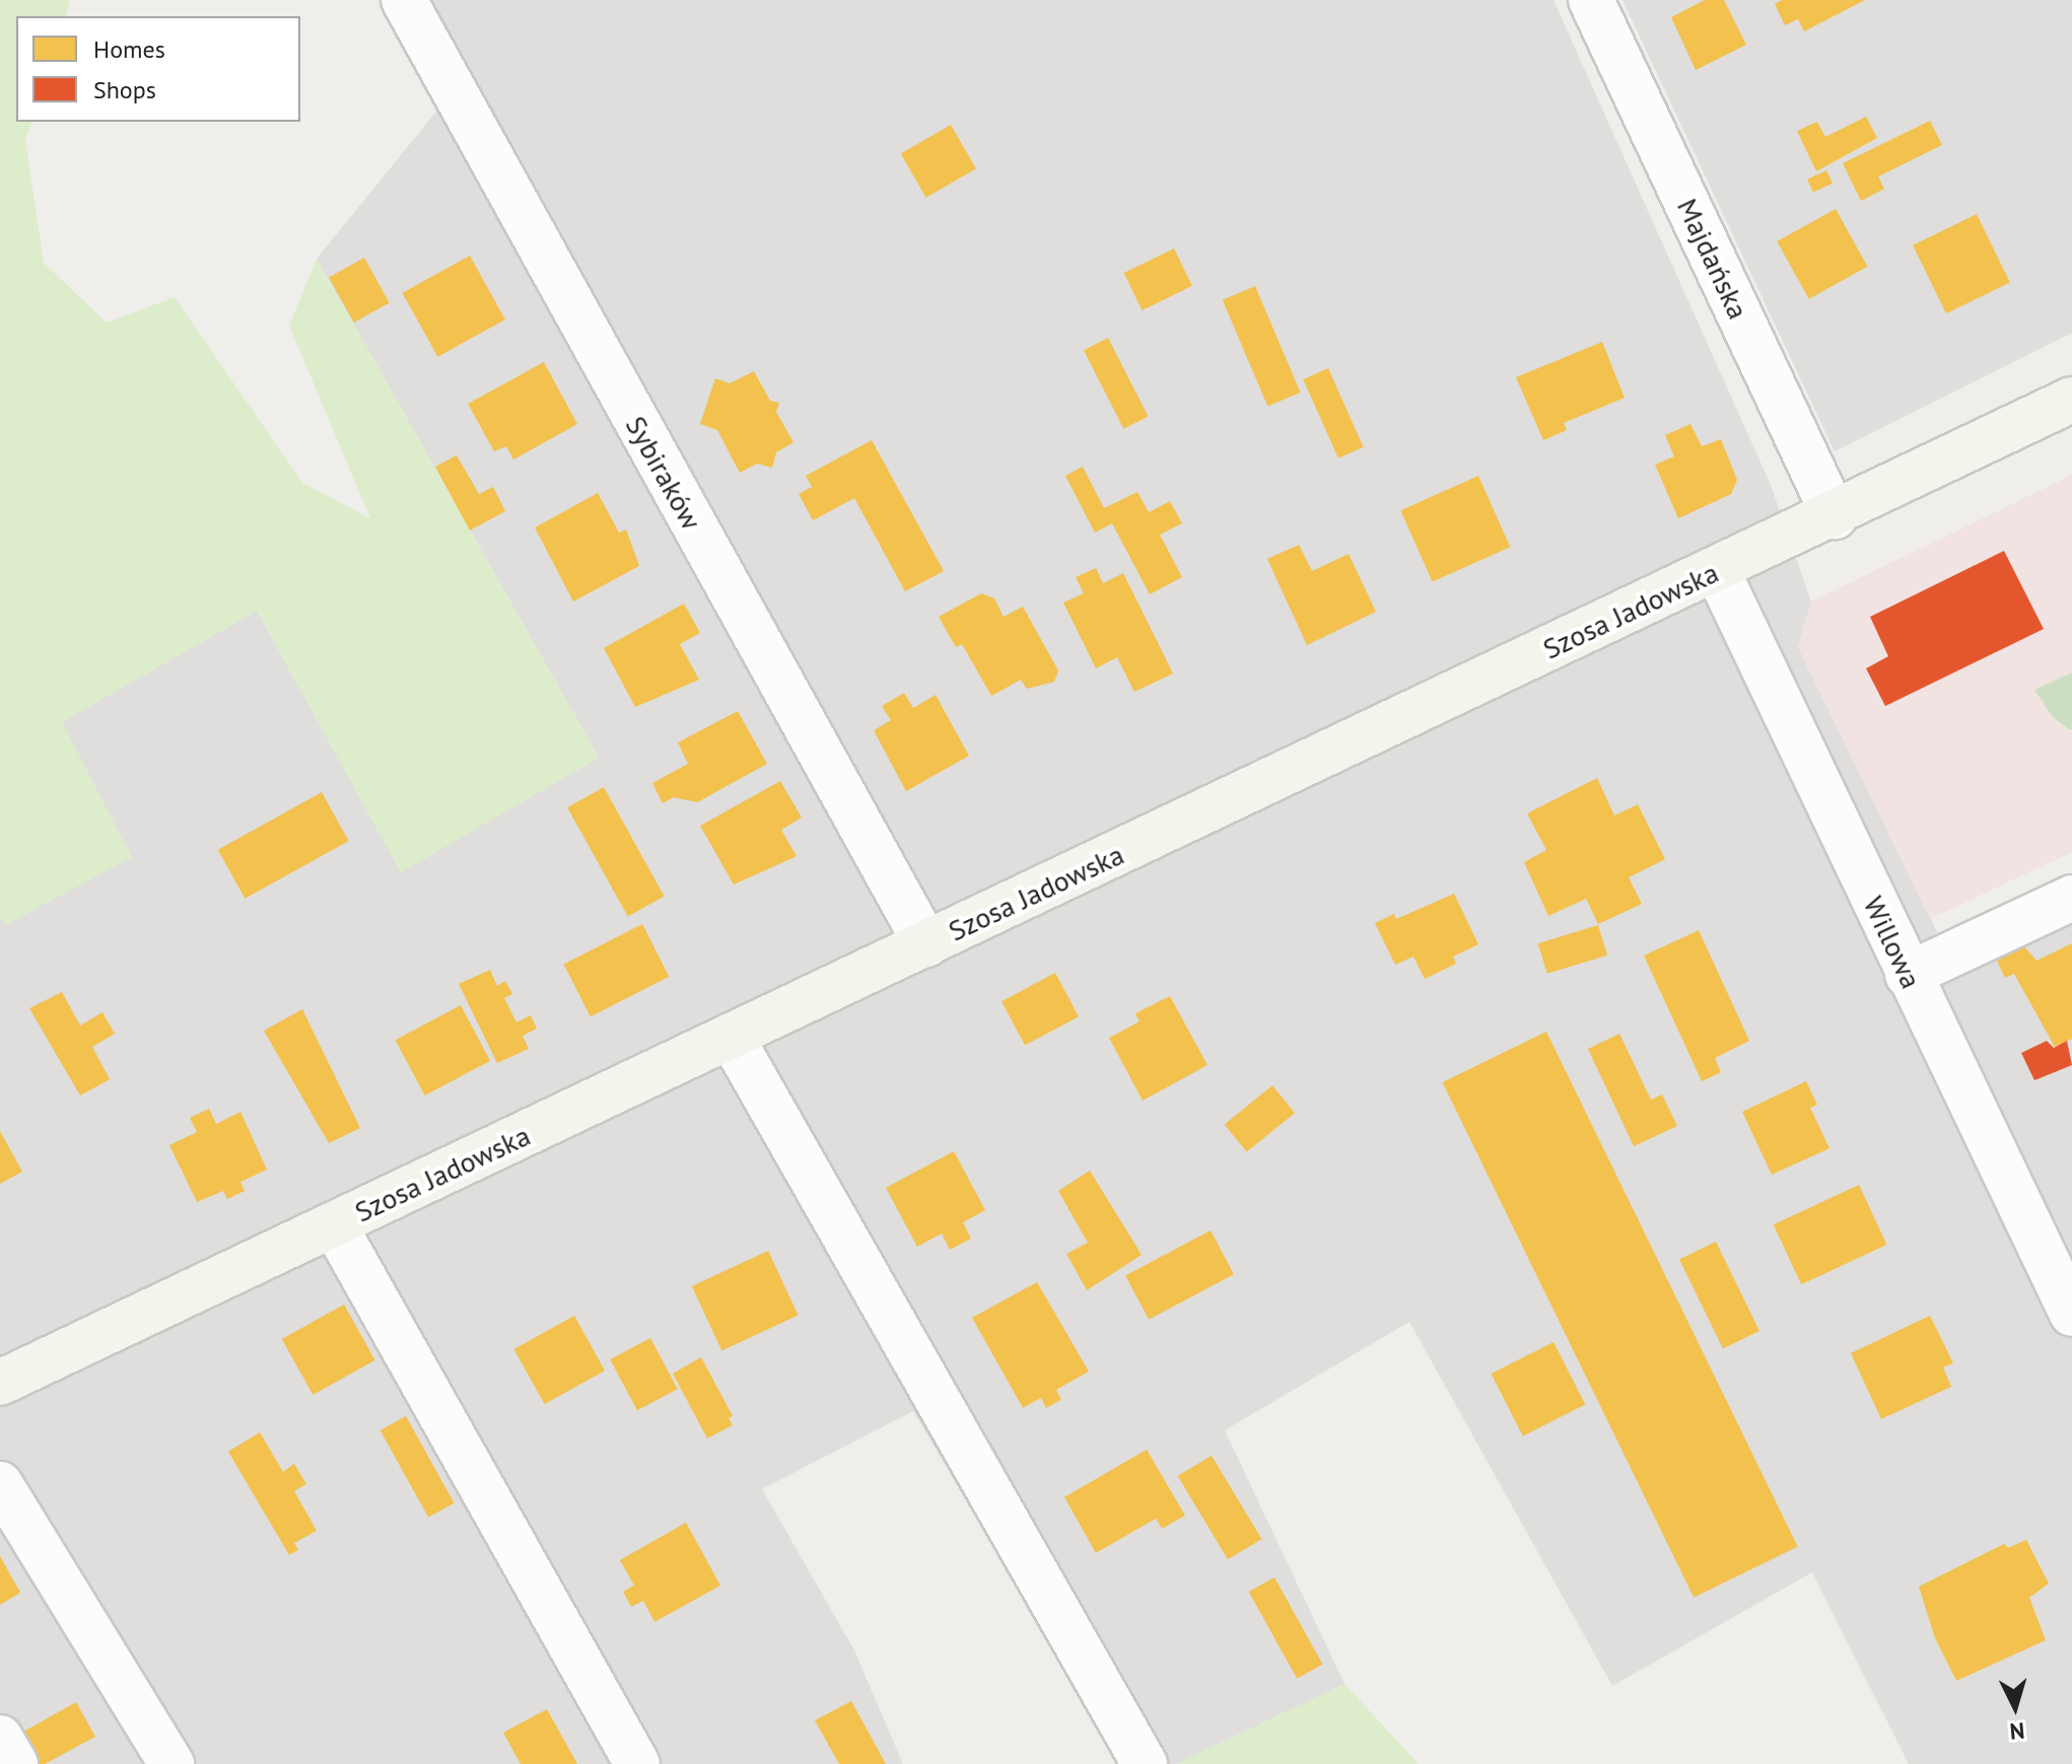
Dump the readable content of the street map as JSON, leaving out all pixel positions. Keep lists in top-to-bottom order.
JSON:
{
  "streets": {
    "main road": ["Szosa Jadowska"],
    "street": ["Majdańska", "Sybiraków", "Willowa"]
  },
  "crossings": [
    ["Majdańska", "Szosa Jadowska"],
    ["Sybiraków", "Szosa Jadowska"],
    ["Szosa Jadowska", "Willowa"]
  ],
  "legend": ["Homes", "Shops"],
  "north": "bottom"
}
